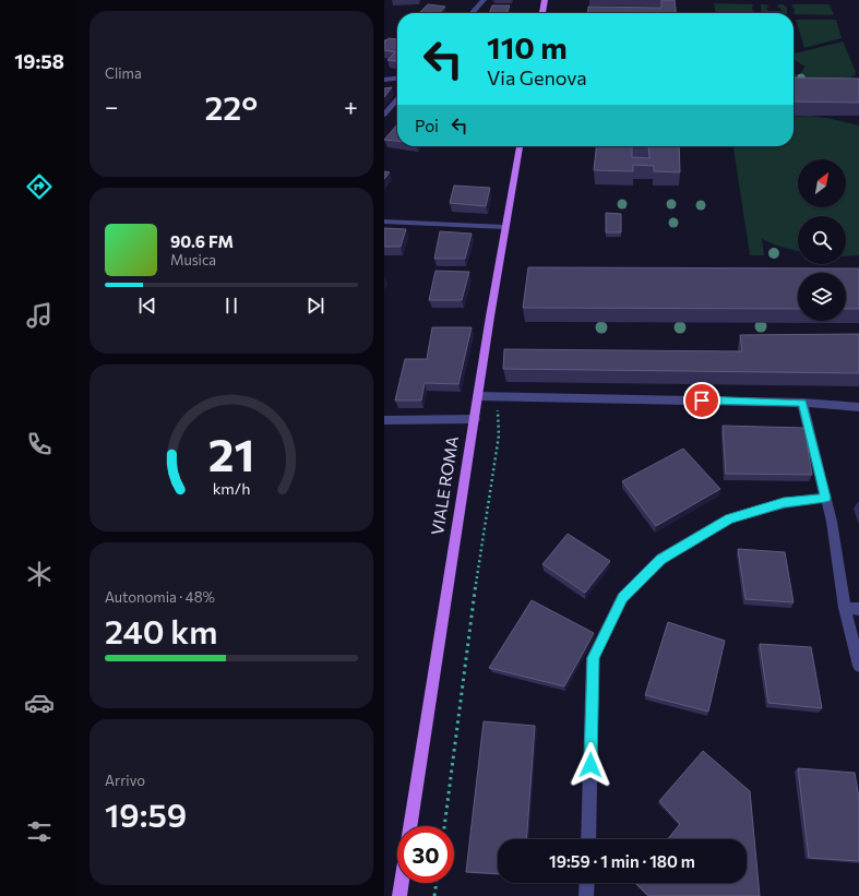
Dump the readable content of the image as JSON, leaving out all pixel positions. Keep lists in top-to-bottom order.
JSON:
{
  "streets": {
    "main road": ["VIALE ROMA"]
  },
  "north": "top right",
  "page": {
    "tabs": "19:58",
    "tile": [
      "Clima",
      ["Autonomia · 48%", "240 km"],
      ["Arrivo", "19:59"]
    ],
    "turn": ["110 m", "Via Genova"],
    "heat": ["−", "22°", "+"],
    "then": "Poi",
    "song": ["90.6 FM", "Musica"],
    "limit": "30",
    "trip": "19:59 · 1 min · 180 m",
    "gauge": ["21", "km/h"]
  }
}
